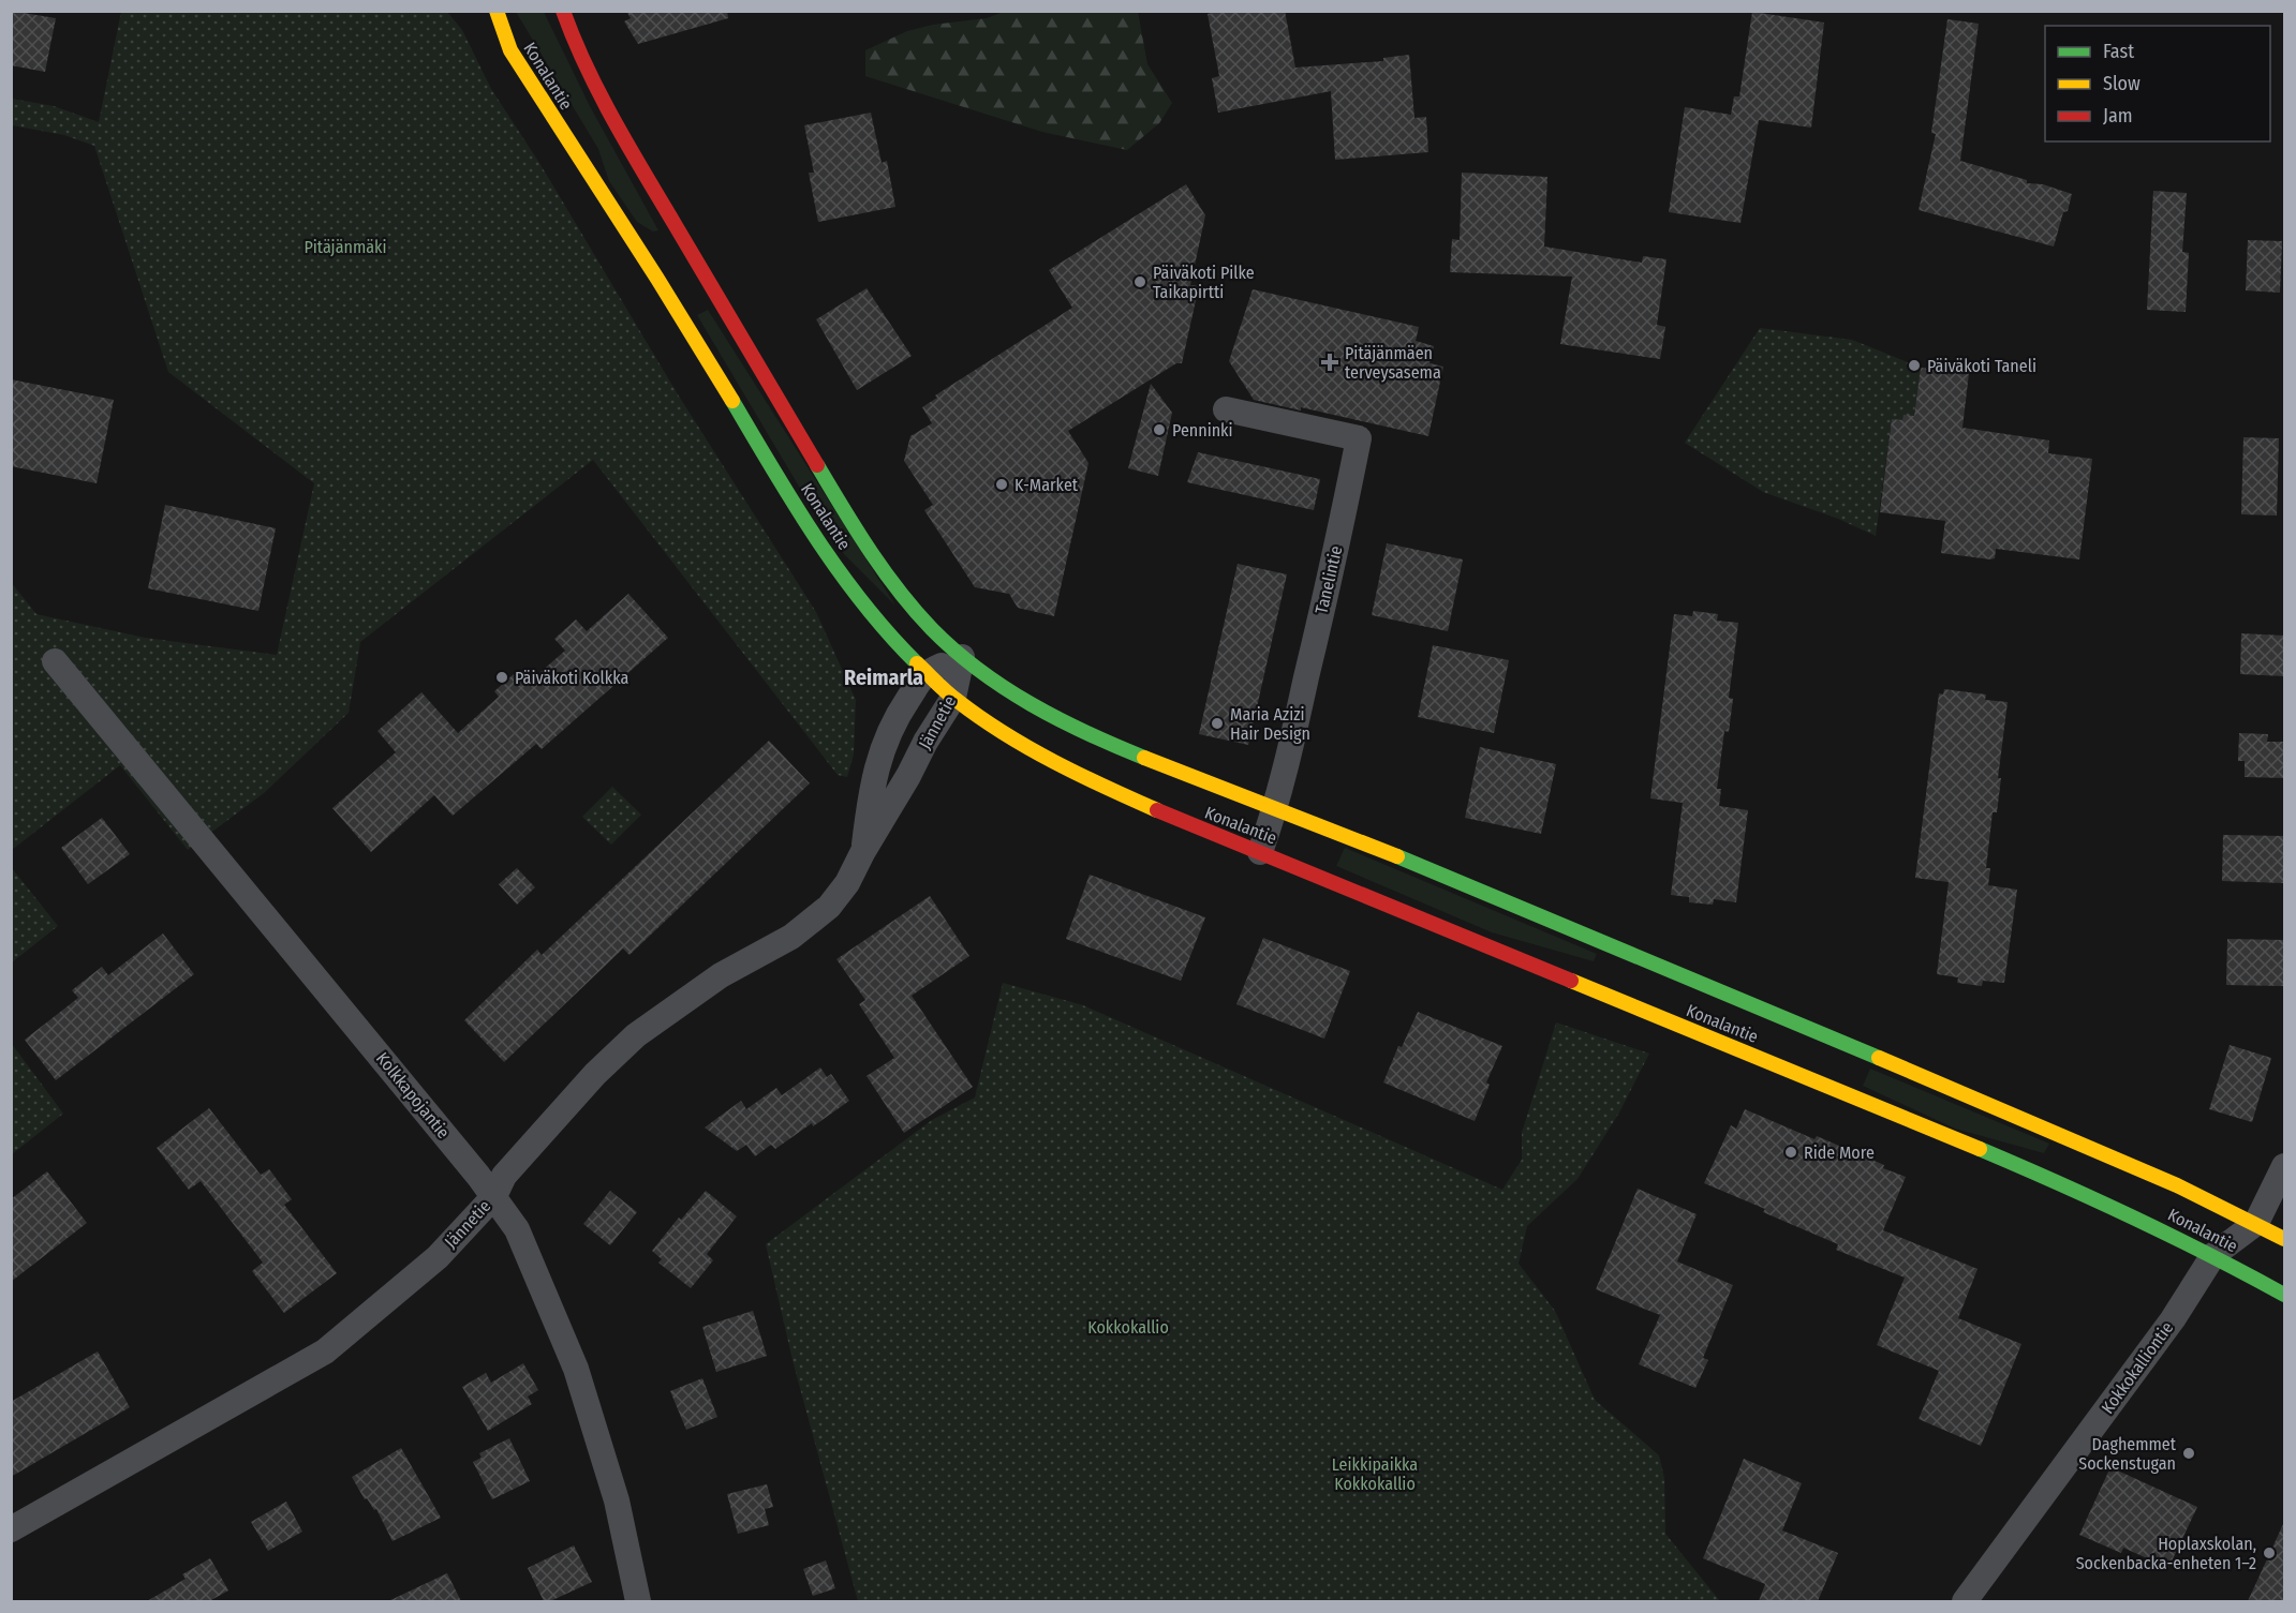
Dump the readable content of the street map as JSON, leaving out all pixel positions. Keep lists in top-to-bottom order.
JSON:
{
  "streets": {
    "main road": ["Konalantie"],
    "street": [
      "Tanelintie",
      "Jännetie",
      "Kolkkapojantie",
      "Kokkokalliontie"
    ]
  },
  "crossings": [
    ["Konalantie", "Tanelintie"],
    ["Konalantie", "Jännetie"],
    ["Konalantie", "Kokkokalliontie"],
    ["Jännetie", "Kolkkapojantie"]
  ],
  "districts": ["Reimarla"],
  "parks": ["Pitäjänmäki", "Kokkokallio", "Leikkipaikka Kokkokallio"],
  "places": {
    "other": [
      "Päiväkoti Pilke Taikapirtti",
      "Päiväkoti Taneli",
      "Penninki",
      "K-Market",
      "Päiväkoti Kolkka",
      "Maria Azizi Hair Design",
      "Ride More",
      "Daghemmet Sockenstugan",
      "Hoplaxskolan, Sockenbacka-enheten 1–2"
    ],
    "health": ["Pitäjänmäen terveysasema"]
  },
  "legend": ["Fast", "Slow", "Jam"]
}
